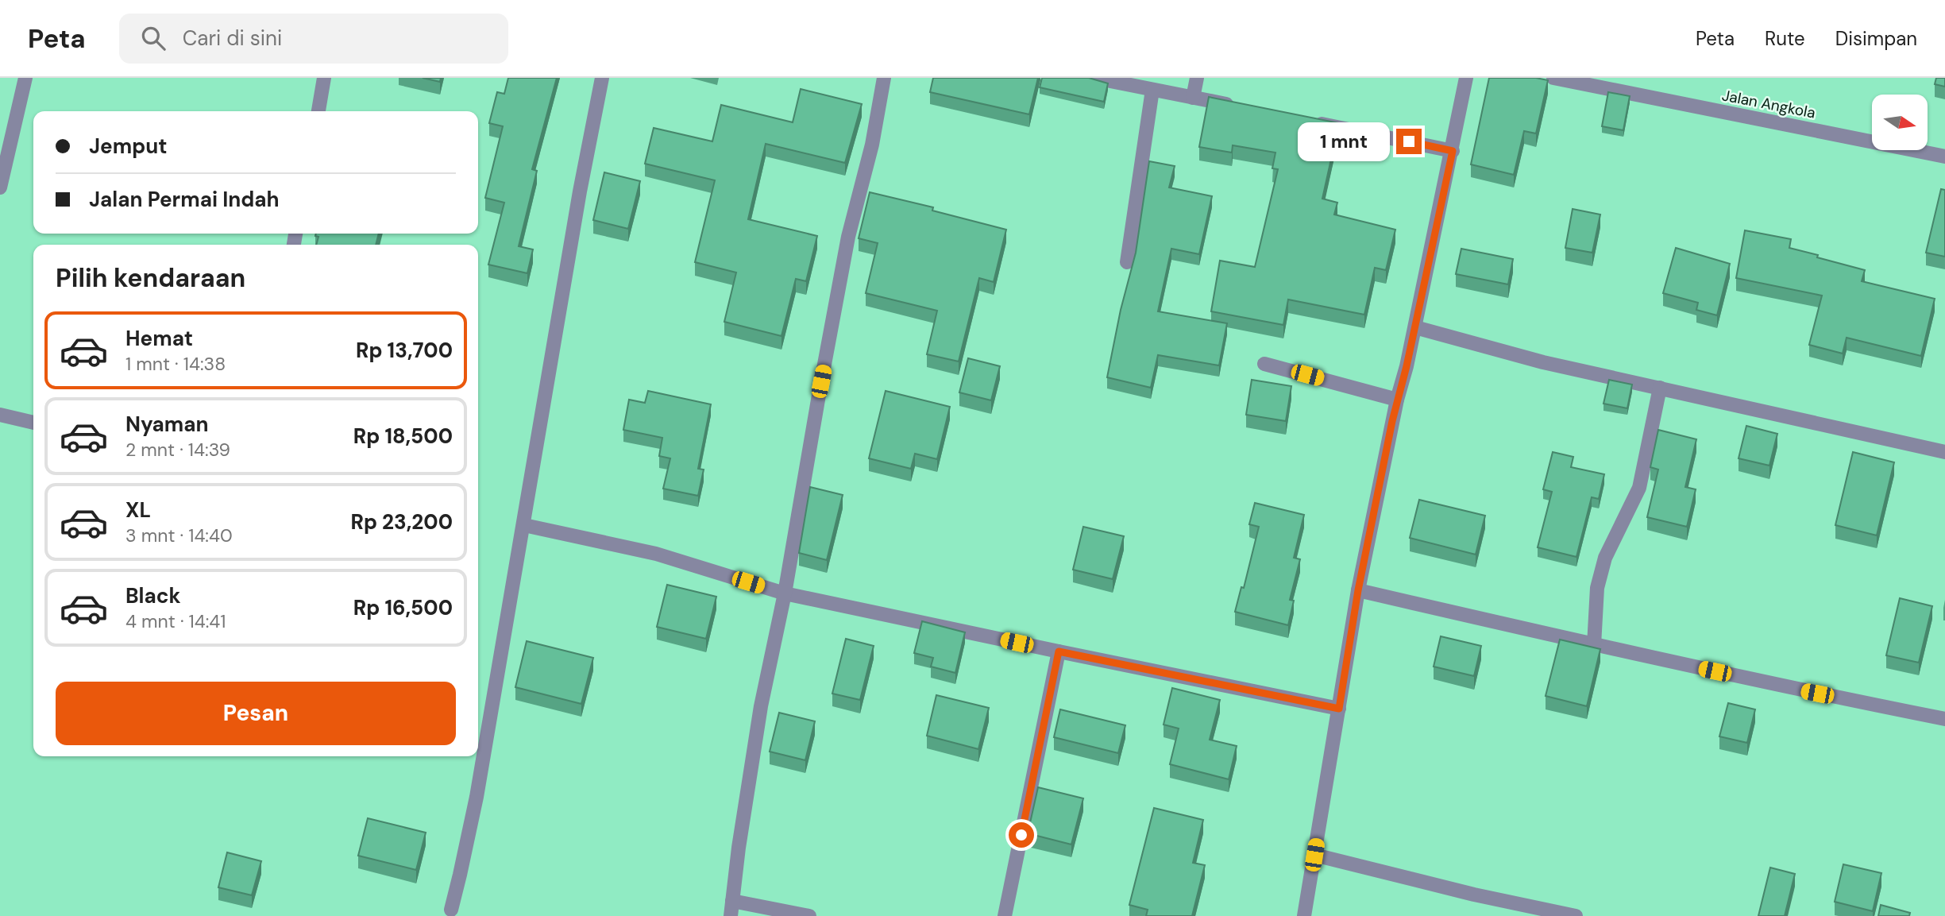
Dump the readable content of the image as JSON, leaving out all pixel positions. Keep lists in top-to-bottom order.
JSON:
{
  "streets": {
    "street": ["Jalan Angkola"]
  },
  "north": "right",
  "page": {
    "header": "Peta",
    "search": "Cari di sini",
    "nav": ["Peta", "Rute", "Disimpan"],
    "banner": ["Jemput", "Jalan Permai Indah"],
    "bubble": "1 mnt",
    "heading": "Pilih kendaraan",
    "list": [
      {
        "name": "Hemat",
        "note": "1 mnt · 14:38",
        "value": "Rp 13,700"
      },
      {
        "name": "Nyaman",
        "note": "2 mnt · 14:39",
        "value": "Rp 18,500"
      },
      {
        "name": "XL",
        "note": "3 mnt · 14:40",
        "value": "Rp 23,200"
      },
      {
        "name": "Black",
        "note": "4 mnt · 14:41",
        "value": "Rp 16,500"
      }
    ],
    "buttons": "Pesan"
  }
}
